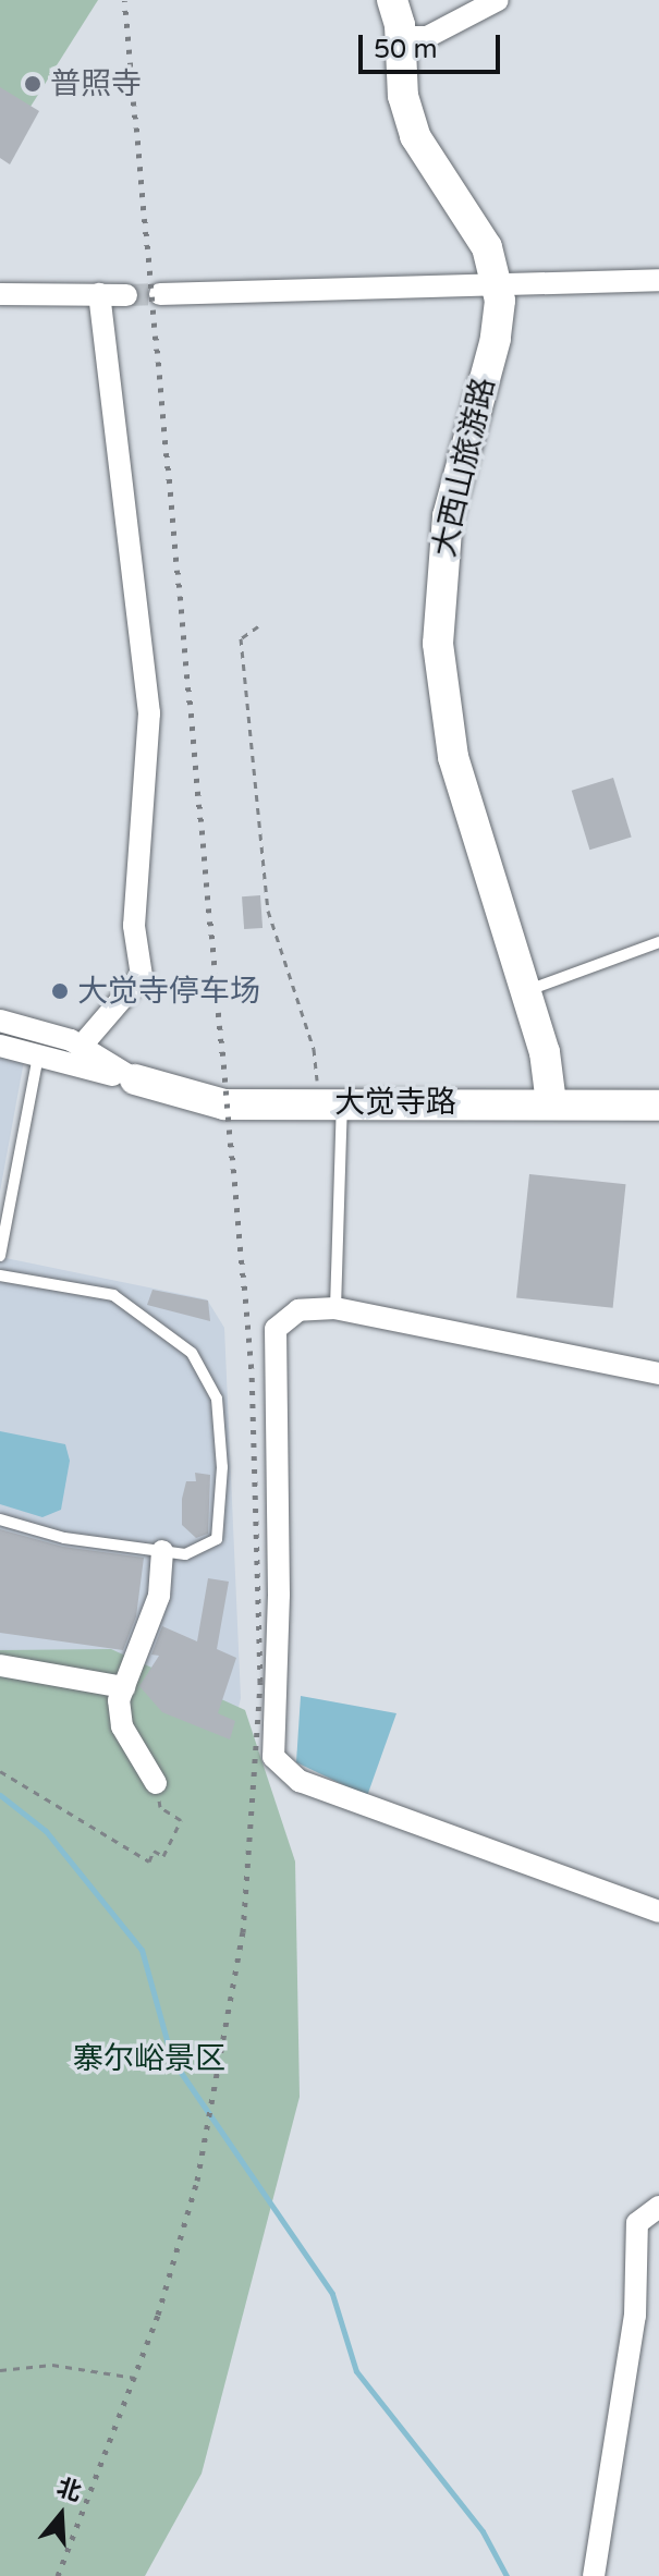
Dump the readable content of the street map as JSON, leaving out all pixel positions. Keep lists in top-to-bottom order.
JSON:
{
  "streets": {
    "street": ["大西山旅游路", "大觉寺路"]
  },
  "crossings": [
    ["大西山旅游路", "大觉寺路"]
  ],
  "parks": ["寨尔峪景区"],
  "places": ["普照寺", "大觉寺停车场"],
  "scale_bar": "50 m",
  "north": "top"
}
